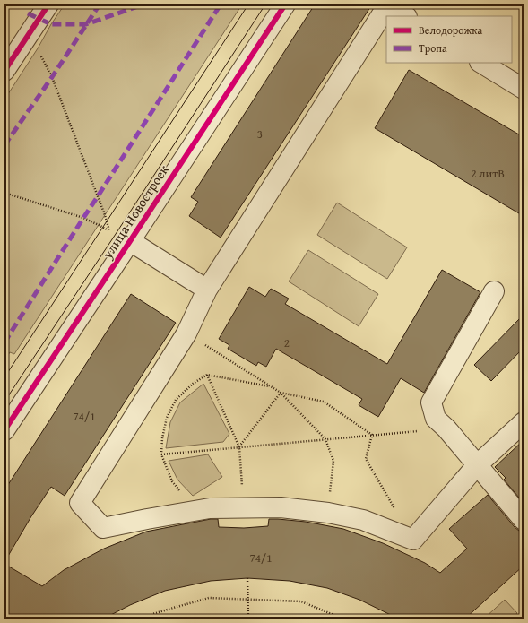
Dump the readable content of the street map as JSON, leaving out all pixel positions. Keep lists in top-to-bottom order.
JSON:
{
  "streets": {
    "street": ["улица Новостроек"]
  },
  "house_numbers": [
    "3",
    "2 литВ",
    "2",
    "74/1",
    "74/1"
  ],
  "legend": ["Велодорожка", "Тропа"]
}
